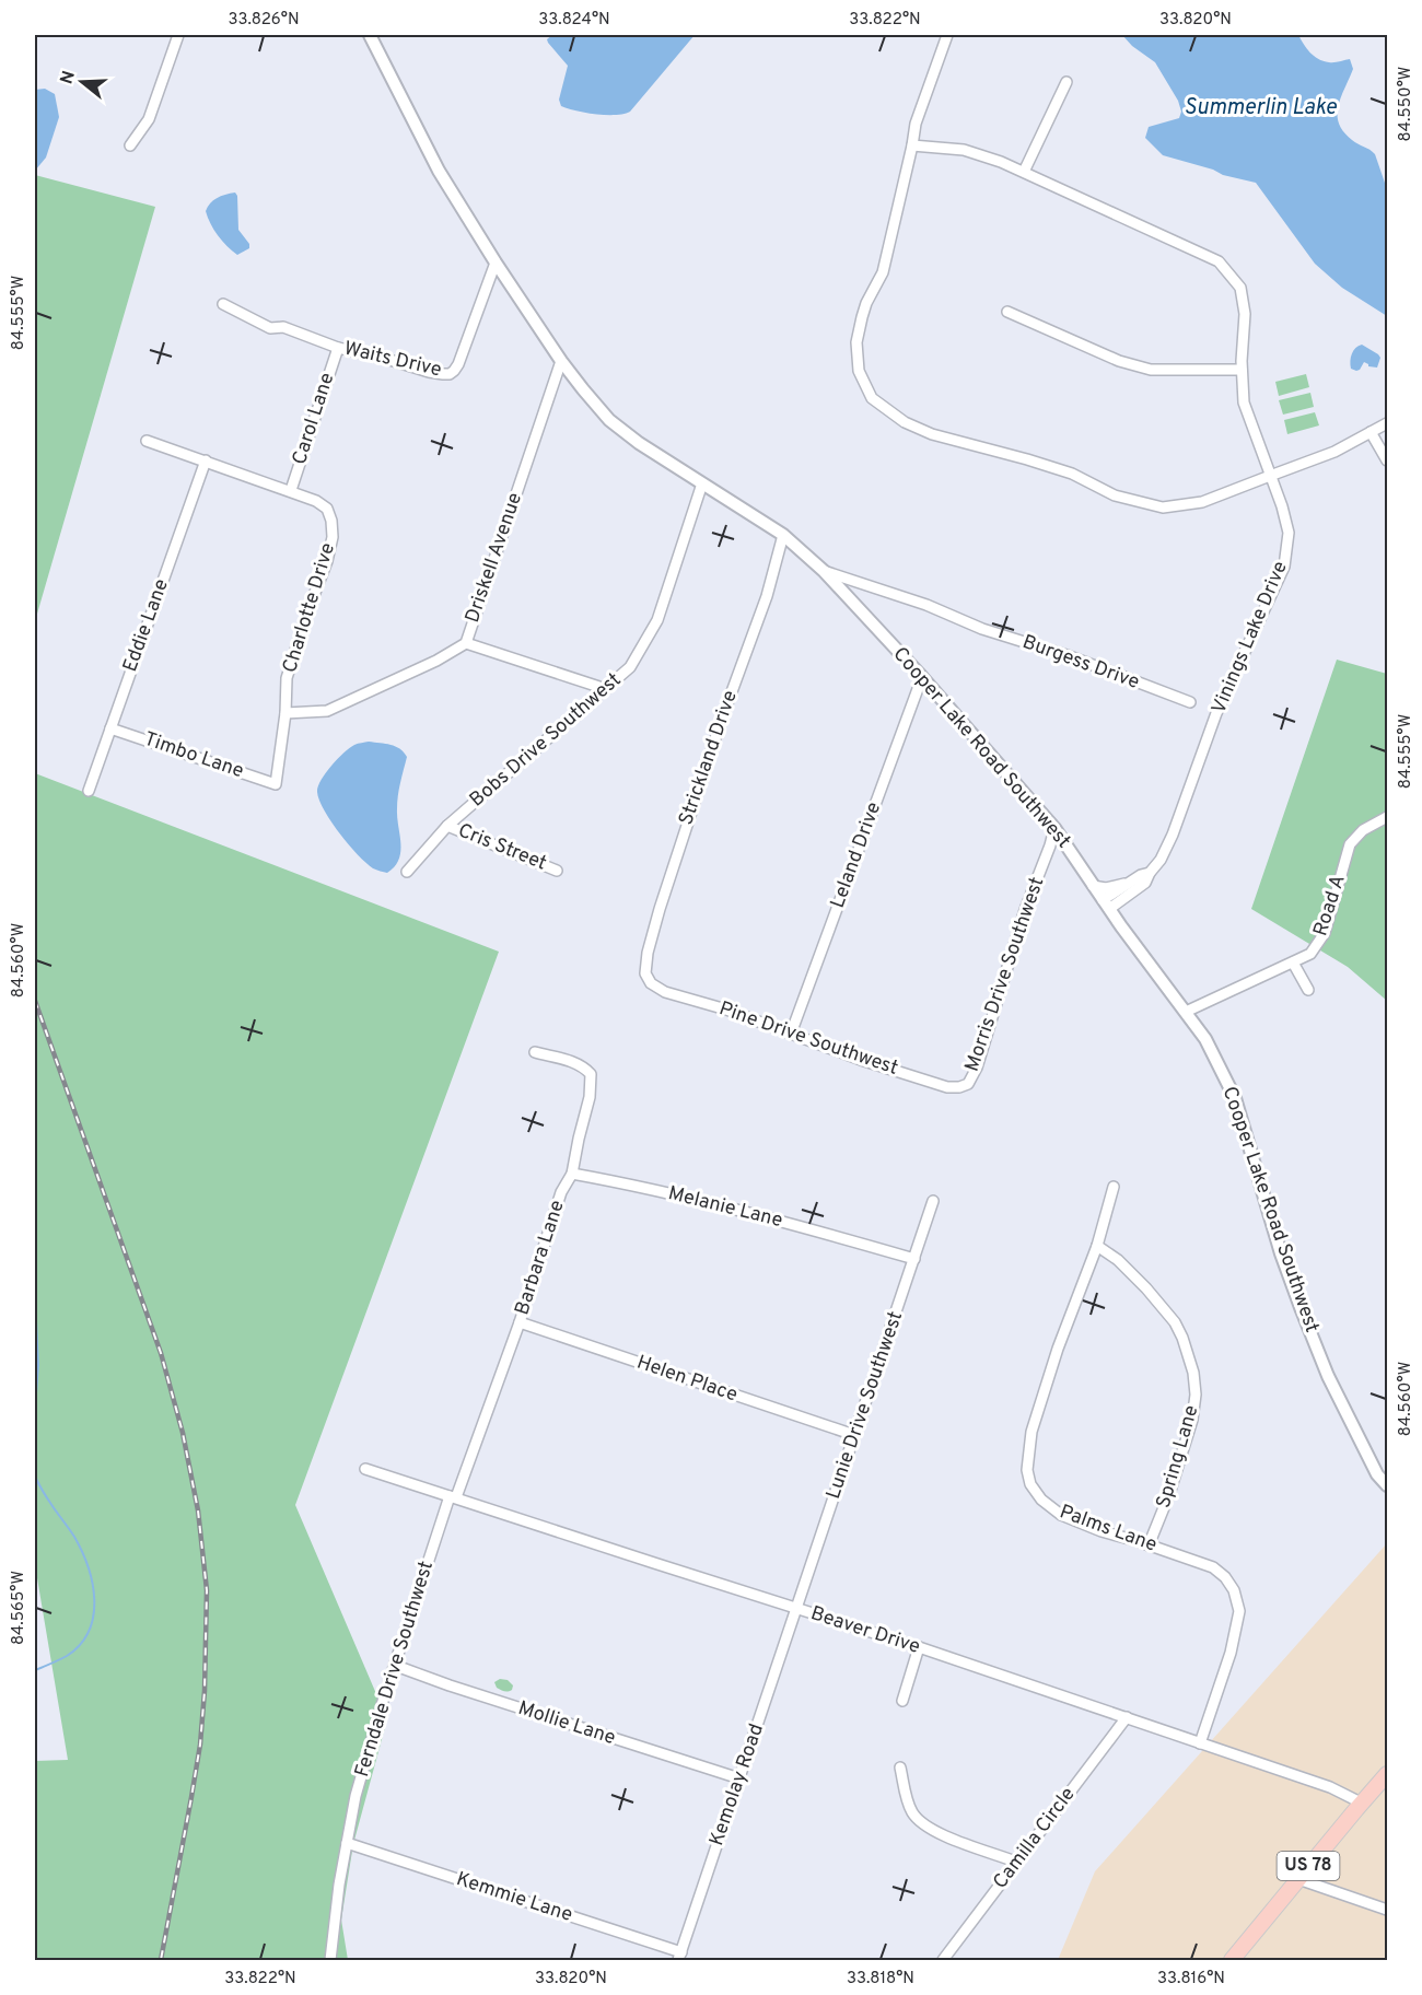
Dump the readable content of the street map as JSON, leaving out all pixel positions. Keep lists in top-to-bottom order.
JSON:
{
  "streets": {
    "main road": ["US 78"],
    "street": [
      "Waits Drive",
      "Carol Lane",
      "Driskell Avenue",
      "Charlotte Drive",
      "Eddie Lane",
      "Vinings Lake Drive",
      "Burgess Drive",
      "Bobs Drive Southwest",
      "Cooper Lake Road Southwest",
      "Timbo Lane",
      "Strickland Drive",
      "Cris Street",
      "Leland Drive",
      "Road A",
      "Morris Drive Southwest",
      "Pine Drive Southwest",
      "Melanie Lane",
      "Barbara Lane",
      "Helen Place",
      "Lunie Drive Southwest",
      "Spring Lane",
      "Palms Lane",
      "Beaver Drive",
      "Ferndale Drive Southwest",
      "Mollie Lane",
      "Kemolay Road",
      "Camilla Circle",
      "Kemmie Lane"
    ]
  },
  "crossings": [
    ["Waits Drive", "Carol Lane"],
    ["Waits Drive", "Cooper Lake Road Southwest"],
    ["Carol Lane", "Charlotte Drive"],
    ["Driskell Avenue", "Charlotte Drive"],
    ["Driskell Avenue", "Cooper Lake Road Southwest"],
    ["Charlotte Drive", "Eddie Lane"],
    ["Charlotte Drive", "Timbo Lane"],
    ["Eddie Lane", "Timbo Lane"],
    ["Vinings Lake Drive", "Cooper Lake Road Southwest"],
    ["Burgess Drive", "Cooper Lake Road Southwest"],
    ["Bobs Drive Southwest", "Cooper Lake Road Southwest"],
    ["Bobs Drive Southwest", "Cris Street"],
    ["Cooper Lake Road Southwest", "Strickland Drive"],
    ["Cooper Lake Road Southwest", "Leland Drive"],
    ["Cooper Lake Road Southwest", "Road A"],
    ["Cooper Lake Road Southwest", "Morris Drive Southwest"],
    ["Strickland Drive", "Pine Drive Southwest"],
    ["Leland Drive", "Pine Drive Southwest"],
    ["Morris Drive Southwest", "Pine Drive Southwest"],
    ["Melanie Lane", "Barbara Lane"],
    ["Melanie Lane", "Lunie Drive Southwest"],
    ["Barbara Lane", "Helen Place"],
    ["Barbara Lane", "Beaver Drive"],
    ["Barbara Lane", "Ferndale Drive Southwest"],
    ["Helen Place", "Lunie Drive Southwest"],
    ["Lunie Drive Southwest", "Beaver Drive"],
    ["Lunie Drive Southwest", "Kemolay Road"],
    ["Spring Lane", "Palms Lane"],
    ["Palms Lane", "Beaver Drive"],
    ["Beaver Drive", "Ferndale Drive Southwest"],
    ["Beaver Drive", "Kemolay Road"],
    ["Beaver Drive", "Camilla Circle"],
    ["Beaver Drive", "US 78"],
    ["Ferndale Drive Southwest", "Mollie Lane"],
    ["Ferndale Drive Southwest", "Kemmie Lane"],
    ["Mollie Lane", "Kemolay Road"],
    ["Kemolay Road", "Kemmie Lane"]
  ],
  "water": ["Summerlin Lake"],
  "north": "left",
  "coordinates": [
    "33.826°N",
    "33.824°N",
    "33.822°N",
    "33.820°N",
    "84.550°W",
    "84.555°W",
    "84.560°W",
    "84.565°W",
    "33.818°N",
    "33.816°N"
  ]
}
